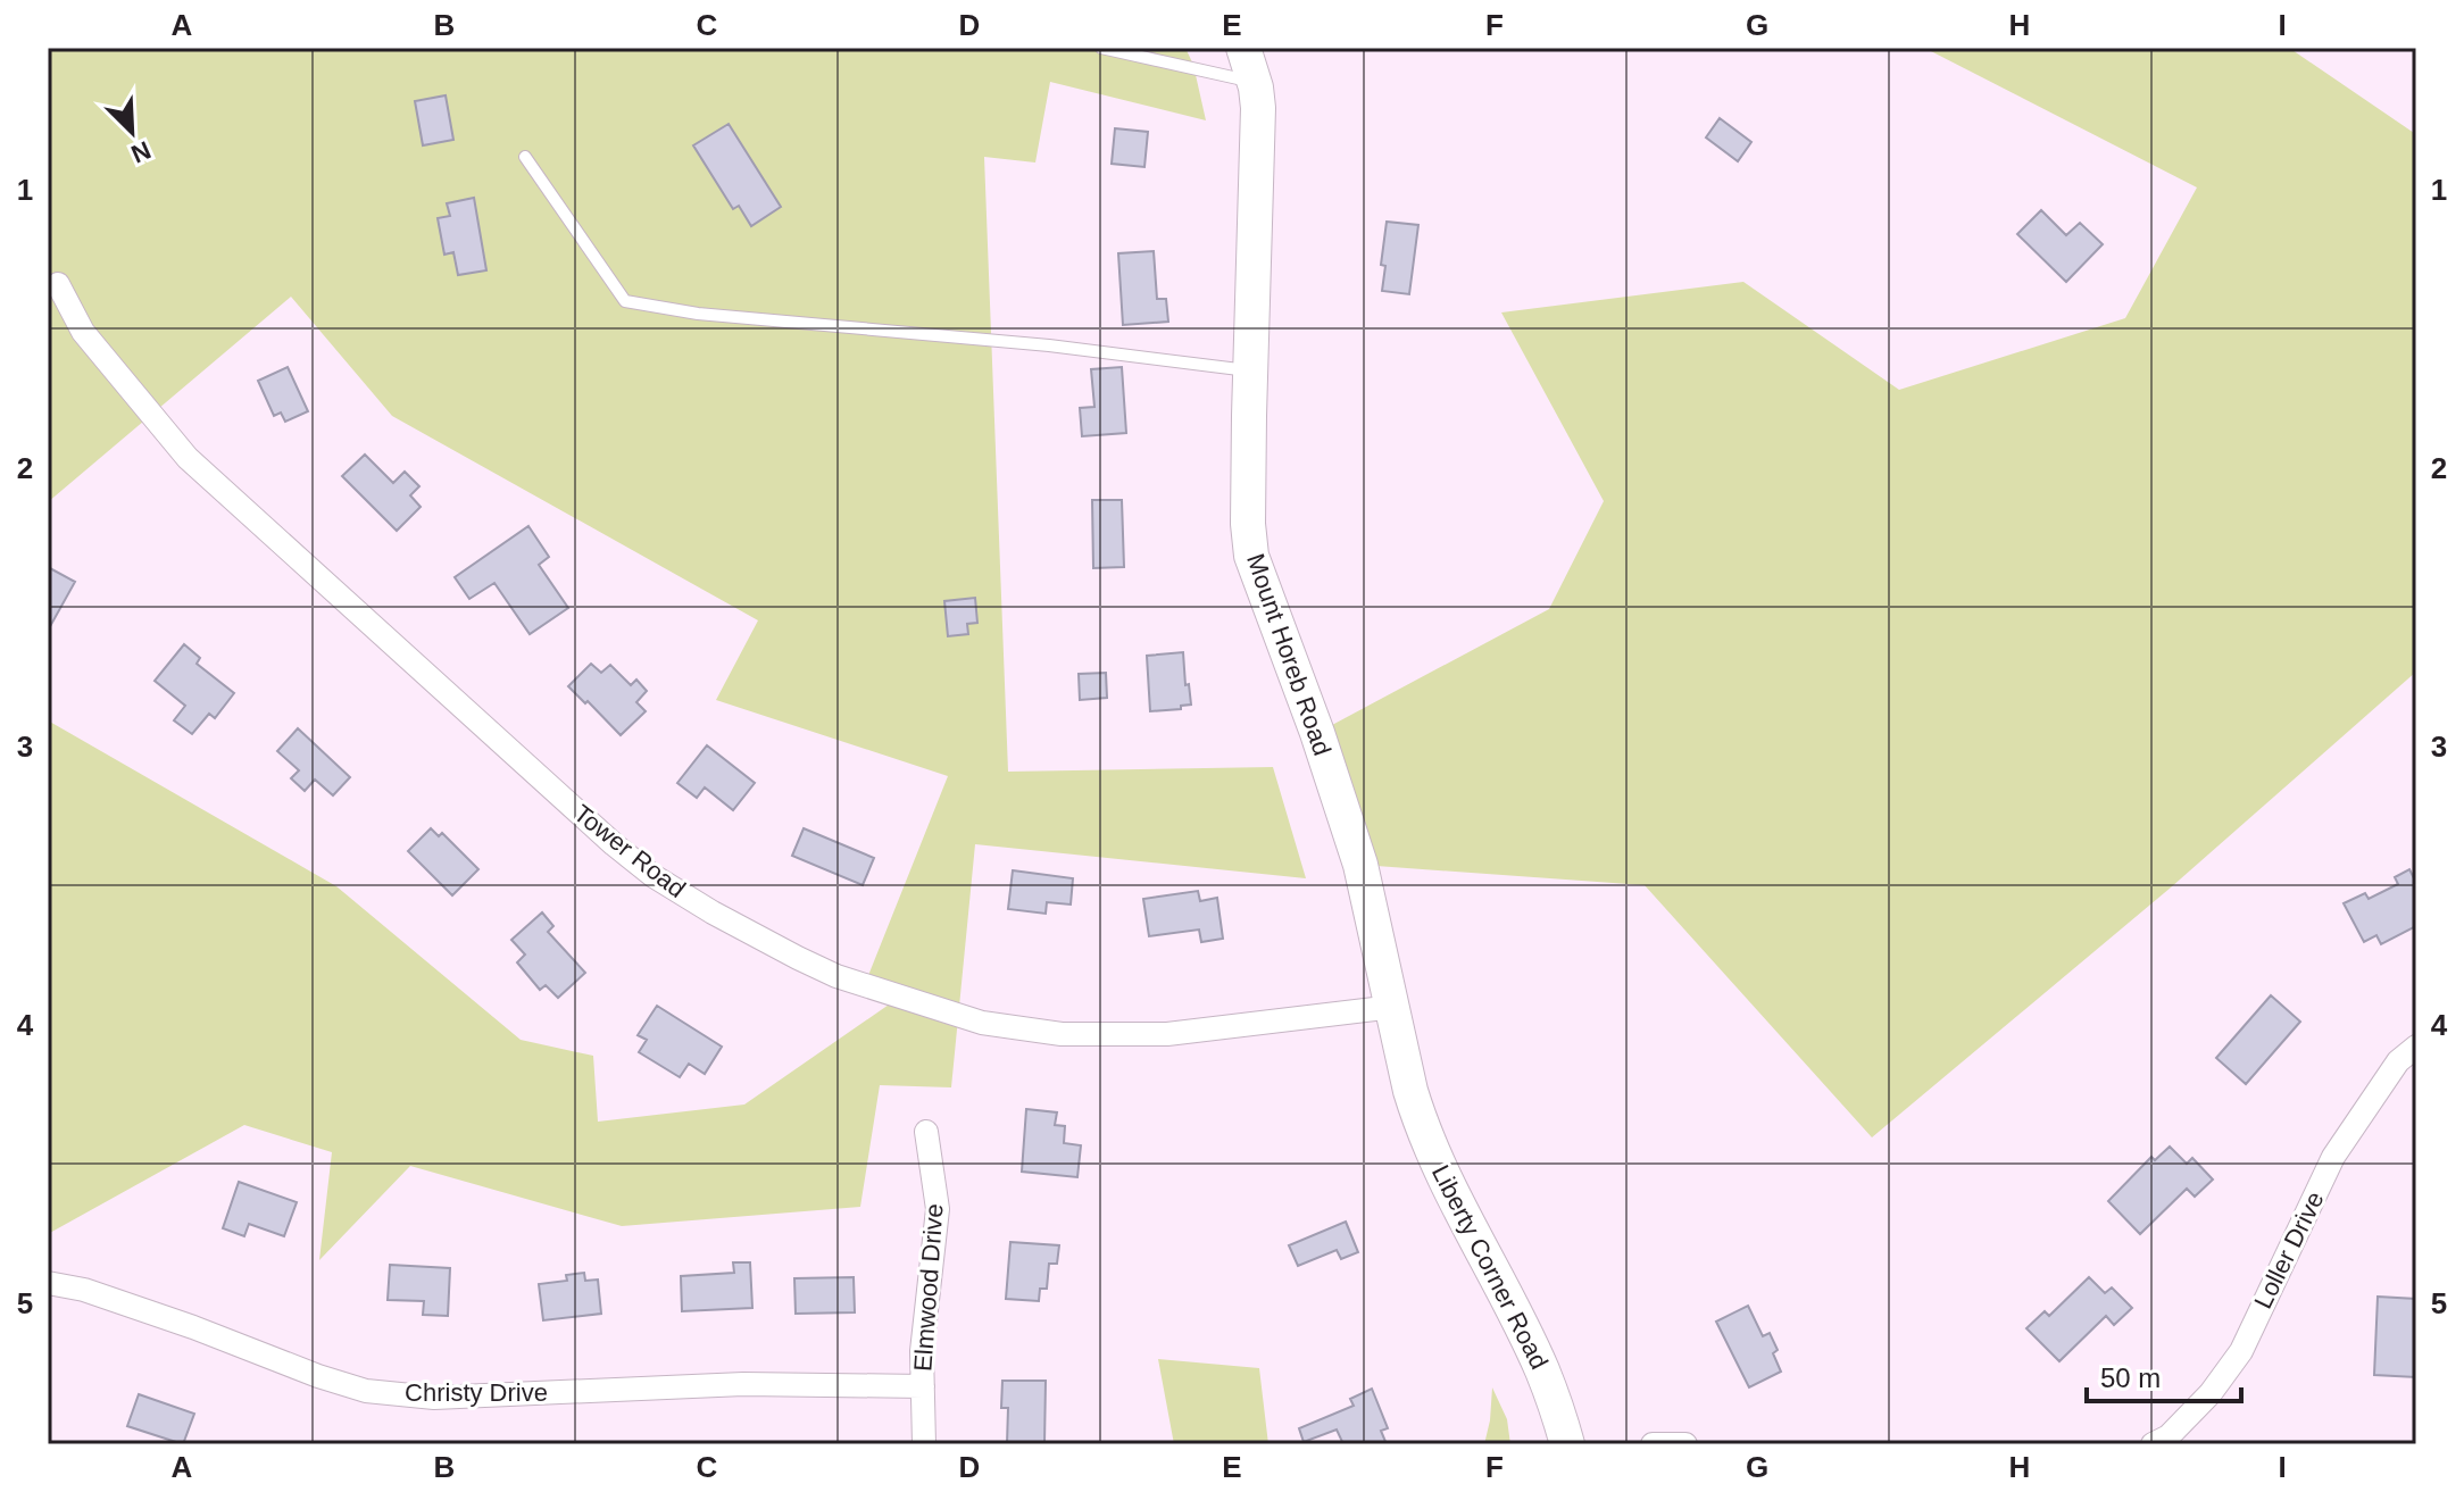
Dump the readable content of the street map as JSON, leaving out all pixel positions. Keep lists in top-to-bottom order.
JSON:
{
  "streets": {
    "street": [
      "Mount Horeb Road",
      "Tower Road",
      "Loller Drive",
      "Liberty Corner Road",
      "Elmwood Drive",
      "Christy Drive"
    ]
  },
  "crossings": [
    ["Mount Horeb Road", "Tower Road"],
    ["Mount Horeb Road", "Liberty Corner Road"],
    ["Elmwood Drive", "Christy Drive"]
  ],
  "scale_bar": "50 m",
  "north": "bottom right",
  "grid": {
    "columns": [
      "A",
      "B",
      "C",
      "D",
      "E",
      "F",
      "G",
      "H",
      "I"
    ],
    "rows": [
      "1",
      "2",
      "3",
      "4",
      "5"
    ]
  }
}
